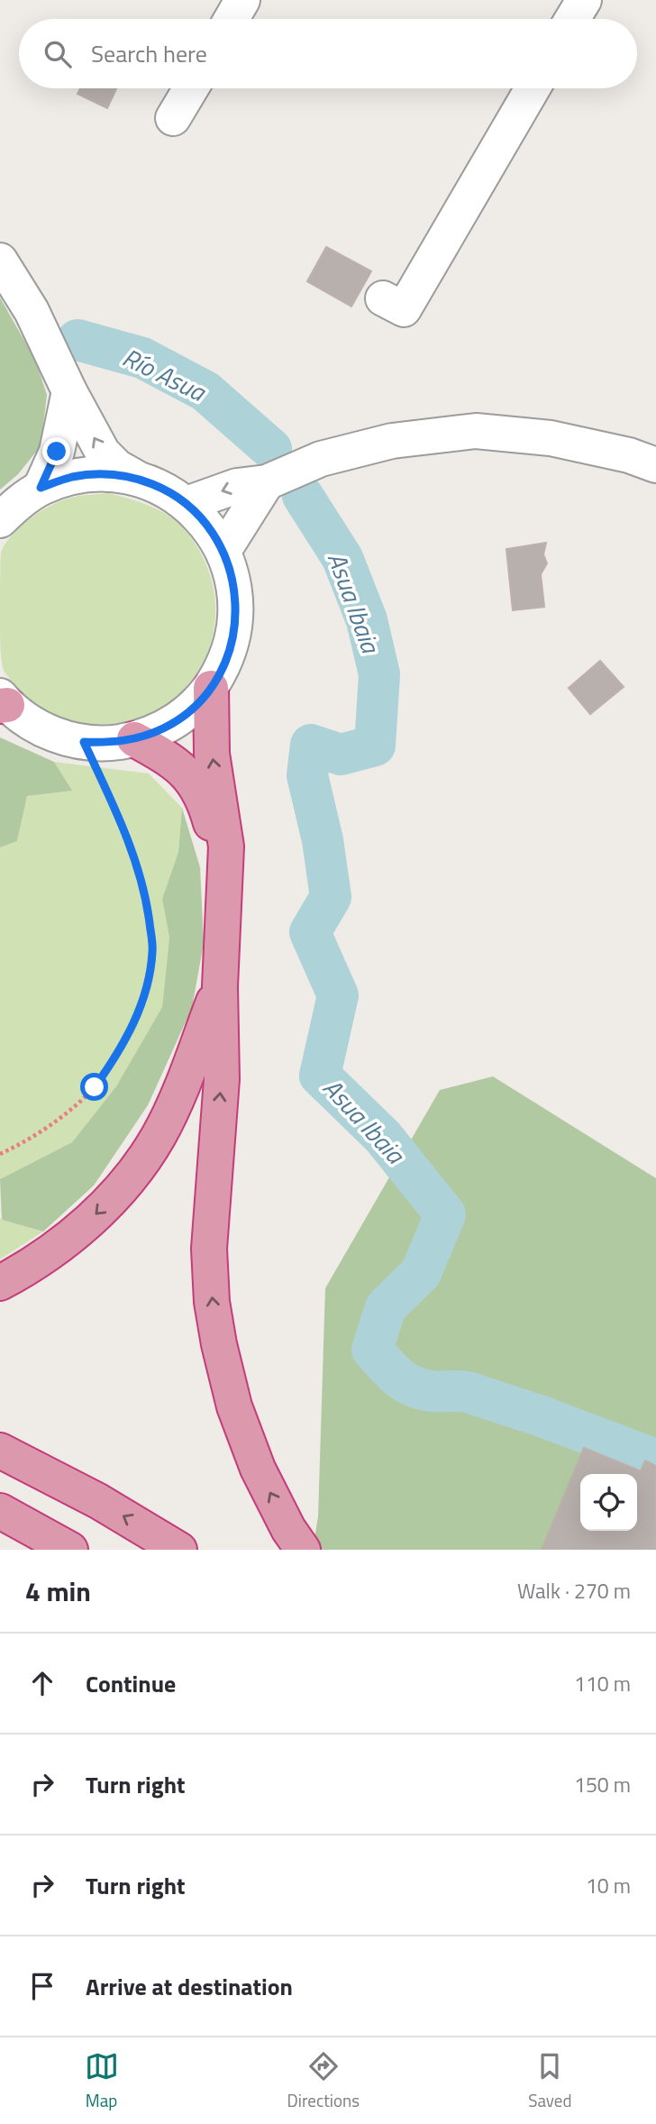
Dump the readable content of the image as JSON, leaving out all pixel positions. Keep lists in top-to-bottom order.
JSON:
{
  "water": ["Río Asua", "Asua Ibaia"],
  "page": {
    "search": "Search here",
    "heading": ["4 min", "Walk · 270 m"],
    "list": [
      ["Continue", "110 m"],
      ["Turn right", "150 m"],
      ["Turn right", "10 m"],
      "Arrive at destination"
    ],
    "nav": ["Map", "Directions", "Saved"]
  }
}
